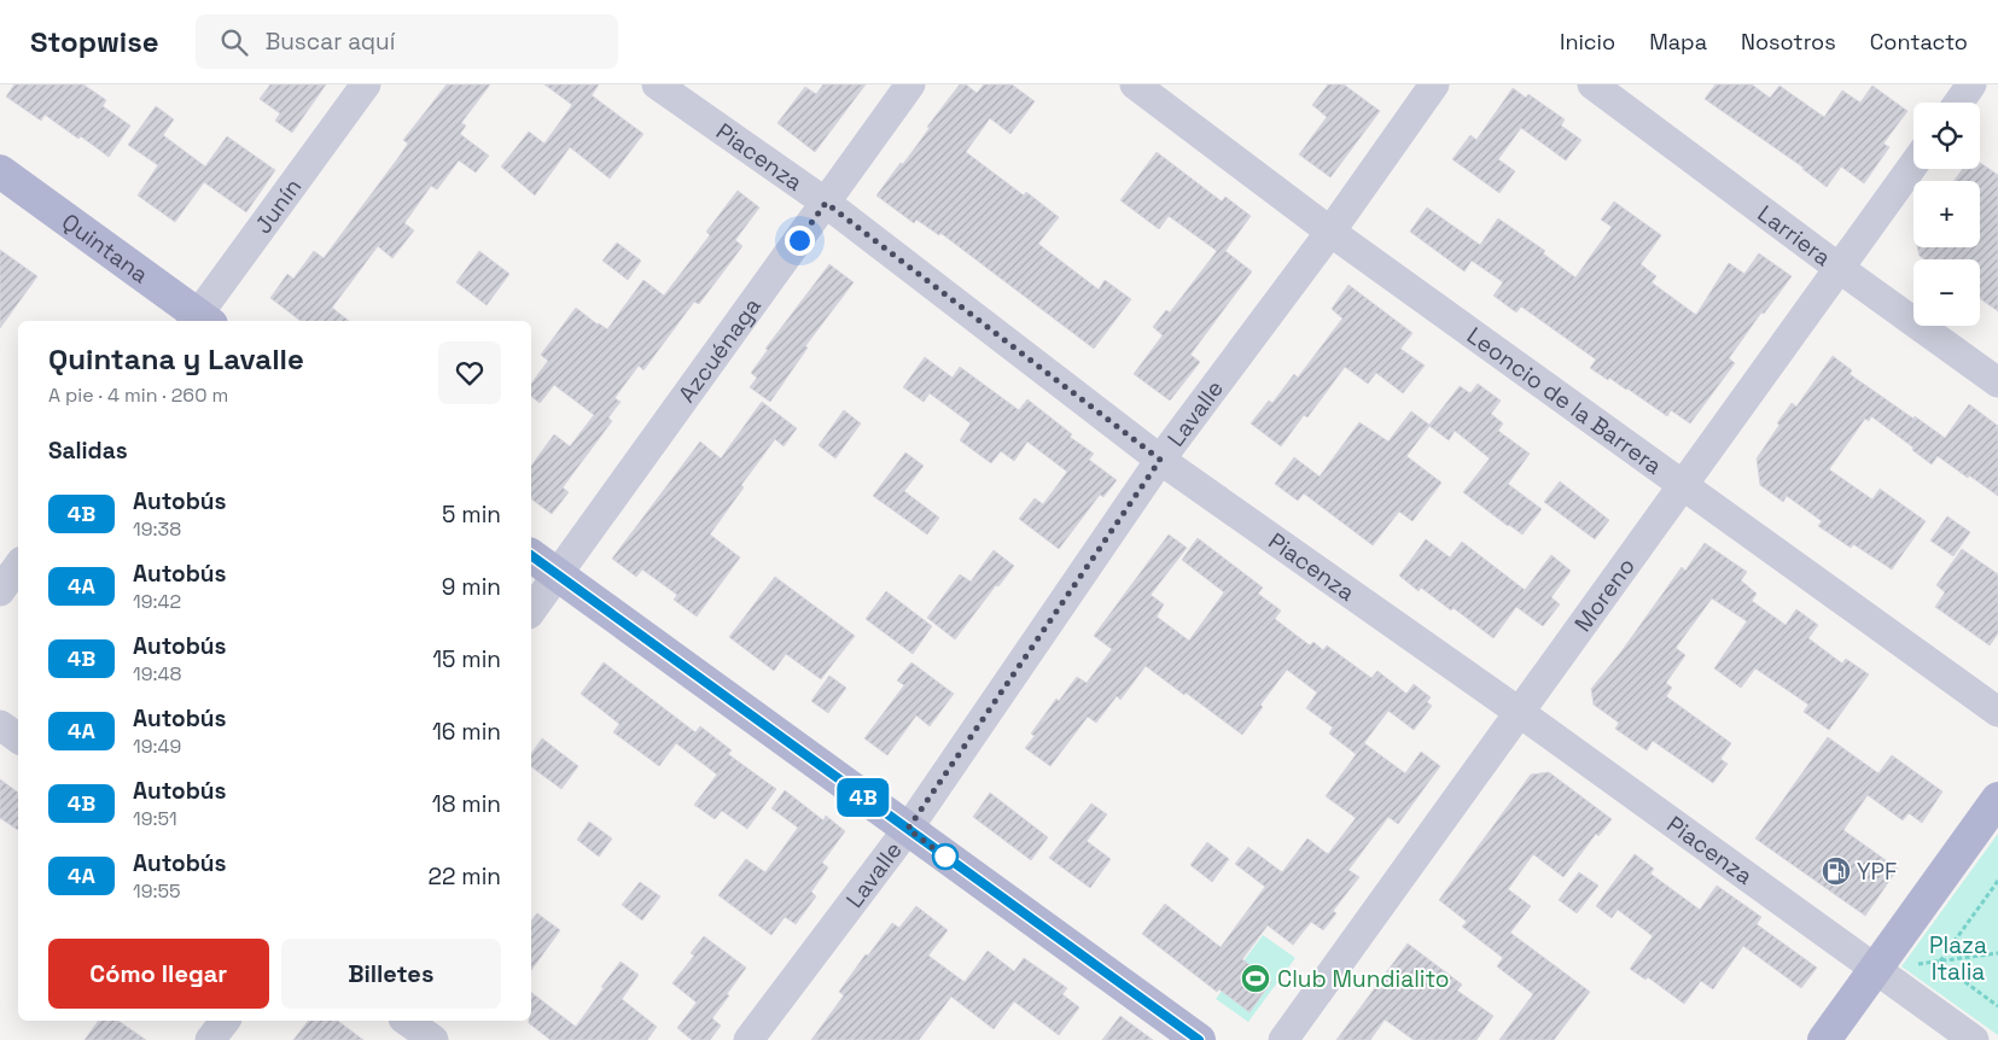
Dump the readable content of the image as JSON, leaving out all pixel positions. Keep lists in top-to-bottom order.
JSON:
{
  "streets": {
    "main road": ["Quintana"],
    "street": [
      "Piacenza",
      "Junín",
      "Larriera",
      "Azcuénaga",
      "Leoncio de la Barrera",
      "Lavalle",
      "Moreno"
    ]
  },
  "crossings": [
    ["Piacenza", "Azcuénaga"],
    ["Piacenza", "Lavalle"],
    ["Piacenza", "Moreno"],
    ["Junín", "Quintana"],
    ["Larriera", "Moreno"],
    ["Leoncio de la Barrera", "Lavalle"],
    ["Leoncio de la Barrera", "Moreno"]
  ],
  "parks": ["Plaza Italia"],
  "places": {
    "fuel station": ["YPF"],
    "sports": ["Club Mundialito"]
  },
  "lines": ["bus line 4B"],
  "page": {
    "header": "Stopwise",
    "search": "Buscar aquí",
    "nav": [
      "Inicio",
      "Mapa",
      "Nosotros",
      "Contacto"
    ],
    "on_map": "4B",
    "map_buttons": ["+", "−"],
    "heading": [
      ["Quintana y Lavalle", "A pie · 4 min · 260 m"],
      "Salidas"
    ],
    "list": [
      {
        "mark": "4B",
        "name": "Autobús",
        "note": "19:38",
        "value": "5 min"
      },
      {
        "mark": "4A",
        "name": "Autobús",
        "note": "19:42",
        "value": "9 min"
      },
      {
        "mark": "4B",
        "name": "Autobús",
        "note": "19:48",
        "value": "15 min"
      },
      {
        "mark": "4A",
        "name": "Autobús",
        "note": "19:49",
        "value": "16 min"
      },
      {
        "mark": "4B",
        "name": "Autobús",
        "note": "19:51",
        "value": "18 min"
      },
      {
        "mark": "4A",
        "name": "Autobús",
        "note": "19:55",
        "value": "22 min"
      }
    ],
    "buttons": ["Cómo llegar", "Billetes"]
  }
}
